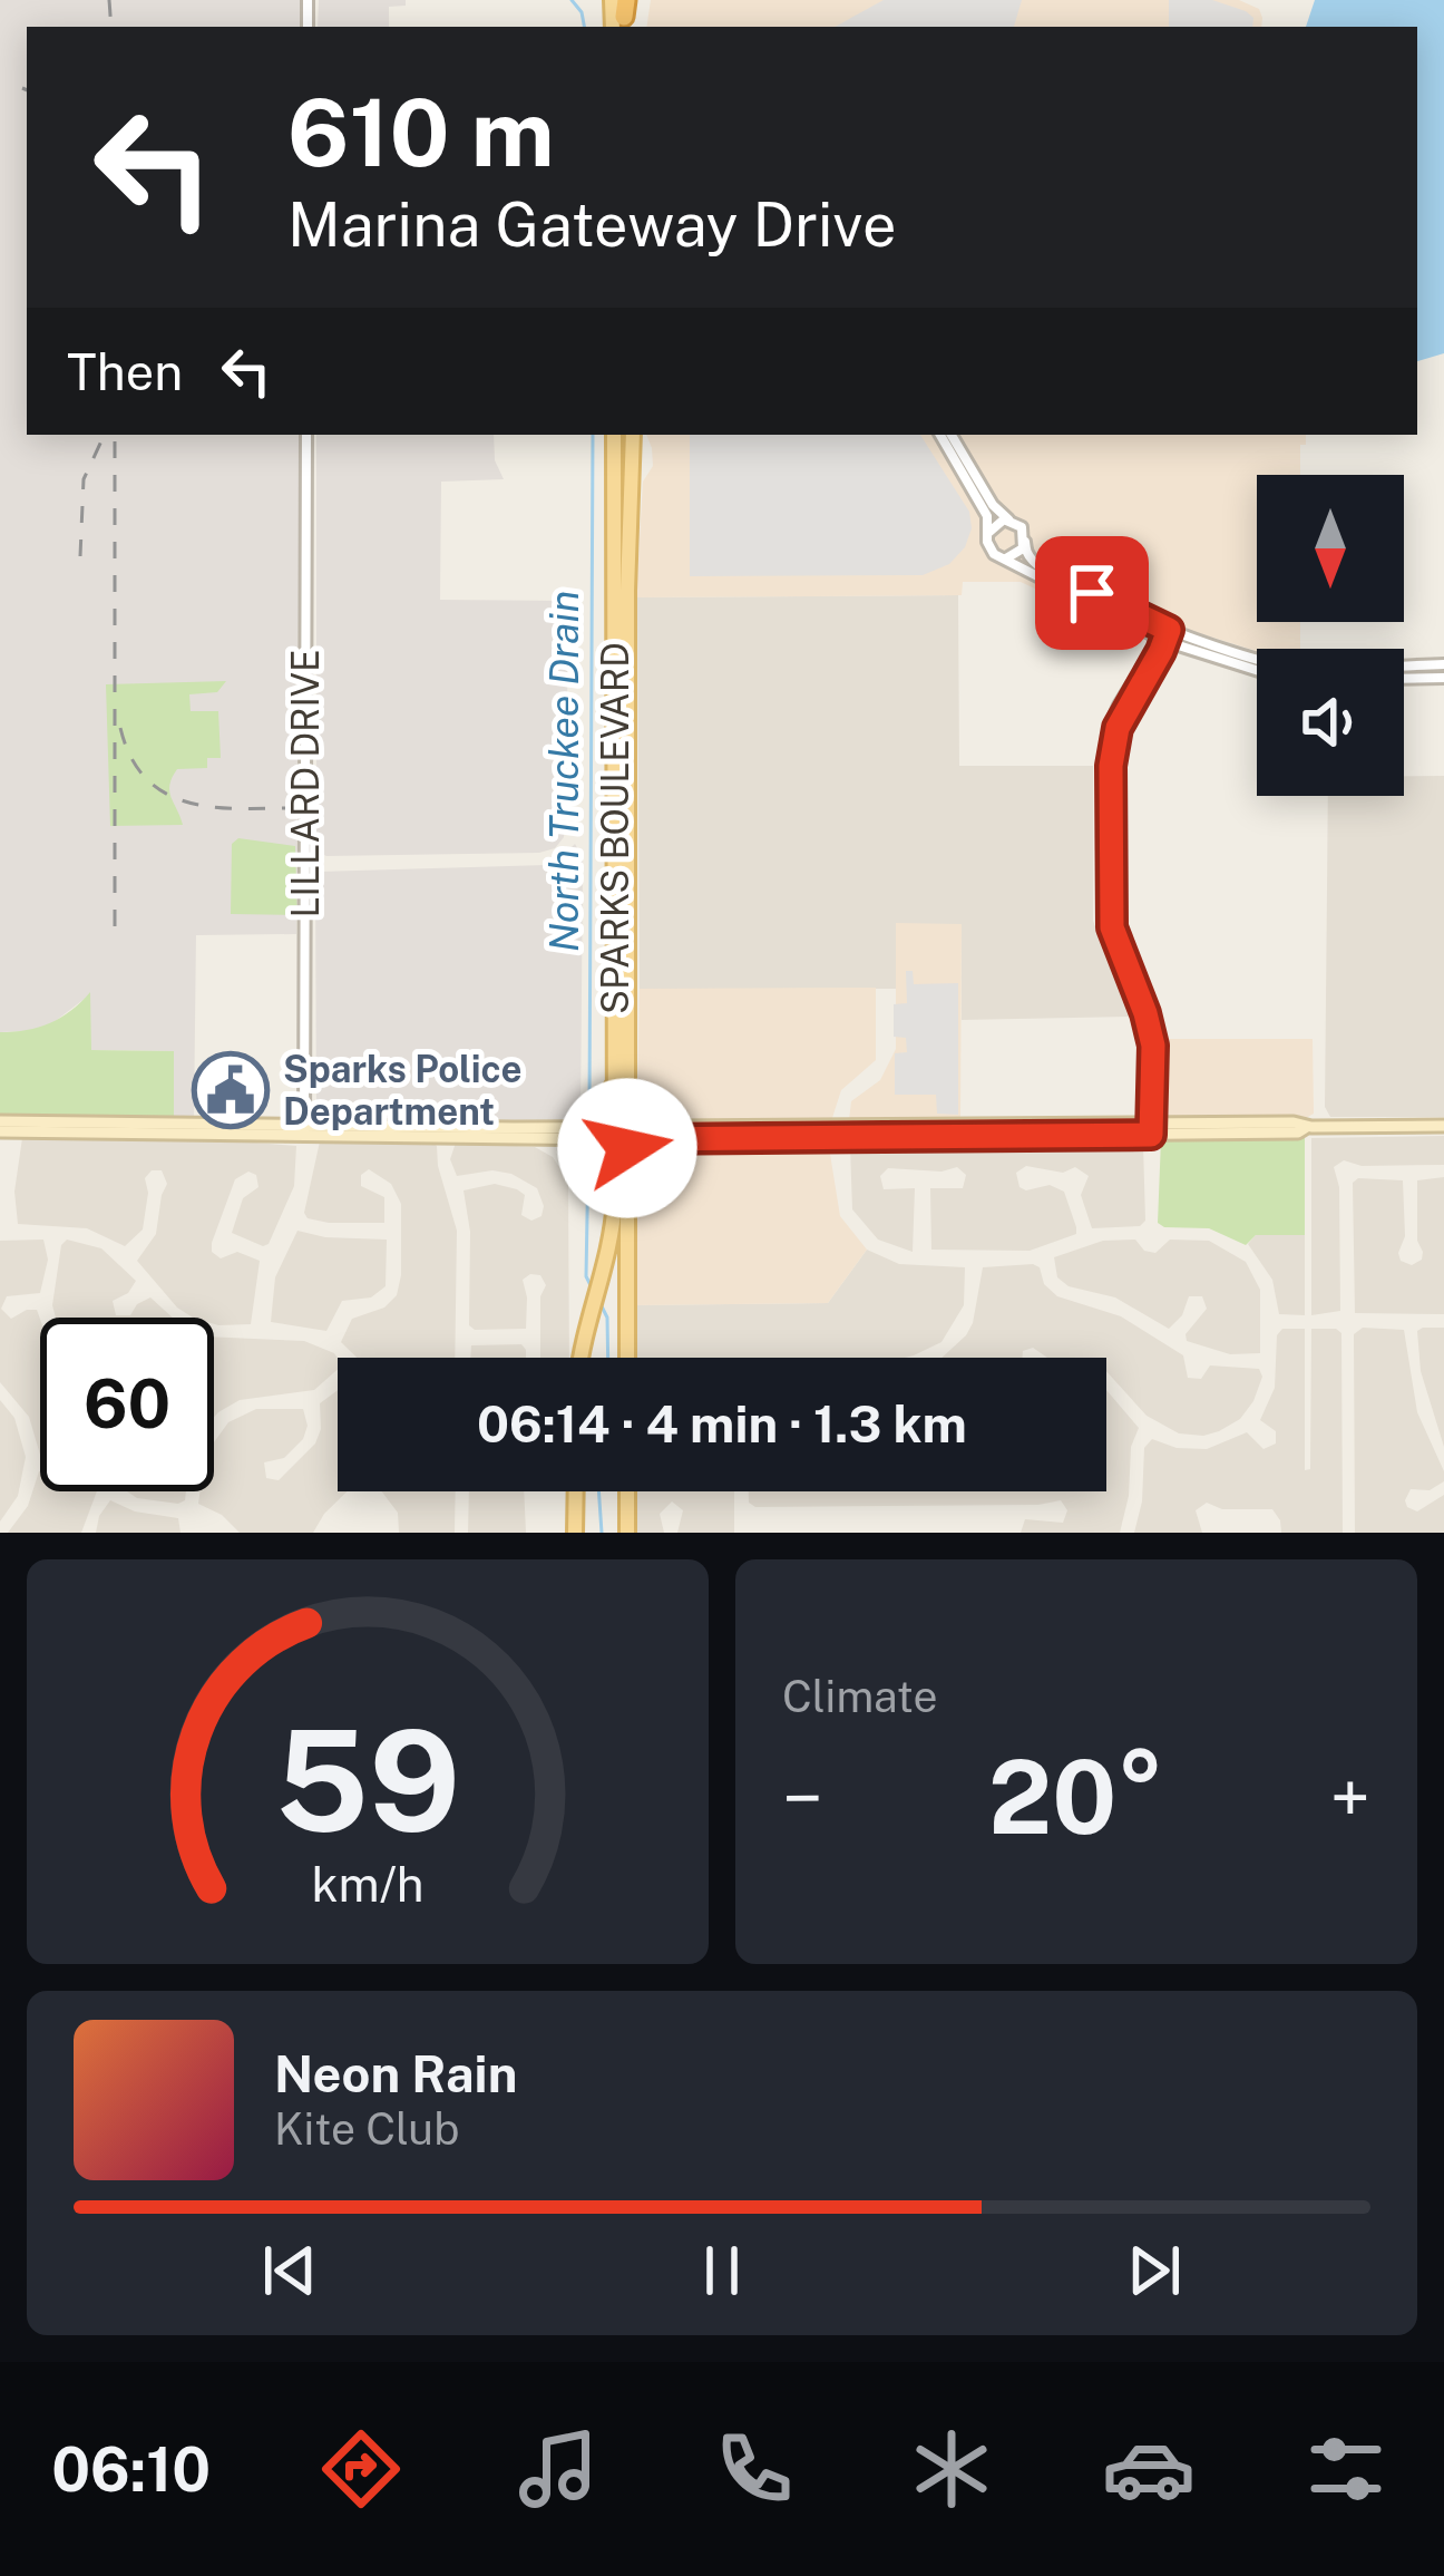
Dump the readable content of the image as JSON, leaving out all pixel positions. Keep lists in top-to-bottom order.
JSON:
{
  "streets": {
    "main road": ["SPARKS BOULEVARD"],
    "street": ["LILLARD DRIVE"]
  },
  "water": ["North Truckee Drain"],
  "places": {
    "public building": ["Sparks Police Department"]
  },
  "north": "bottom",
  "page": {
    "turn": ["610 m", "Marina Gateway Drive"],
    "then": "Then",
    "limit": "60",
    "trip": "06:14 · 4 min · 1.3 km",
    "tile": "Climate",
    "heat": ["−", "20°", "+"],
    "song": ["Neon Rain", "Kite Club"],
    "tabs": "06:10",
    "gauge": ["59", "km/h"]
  }
}
